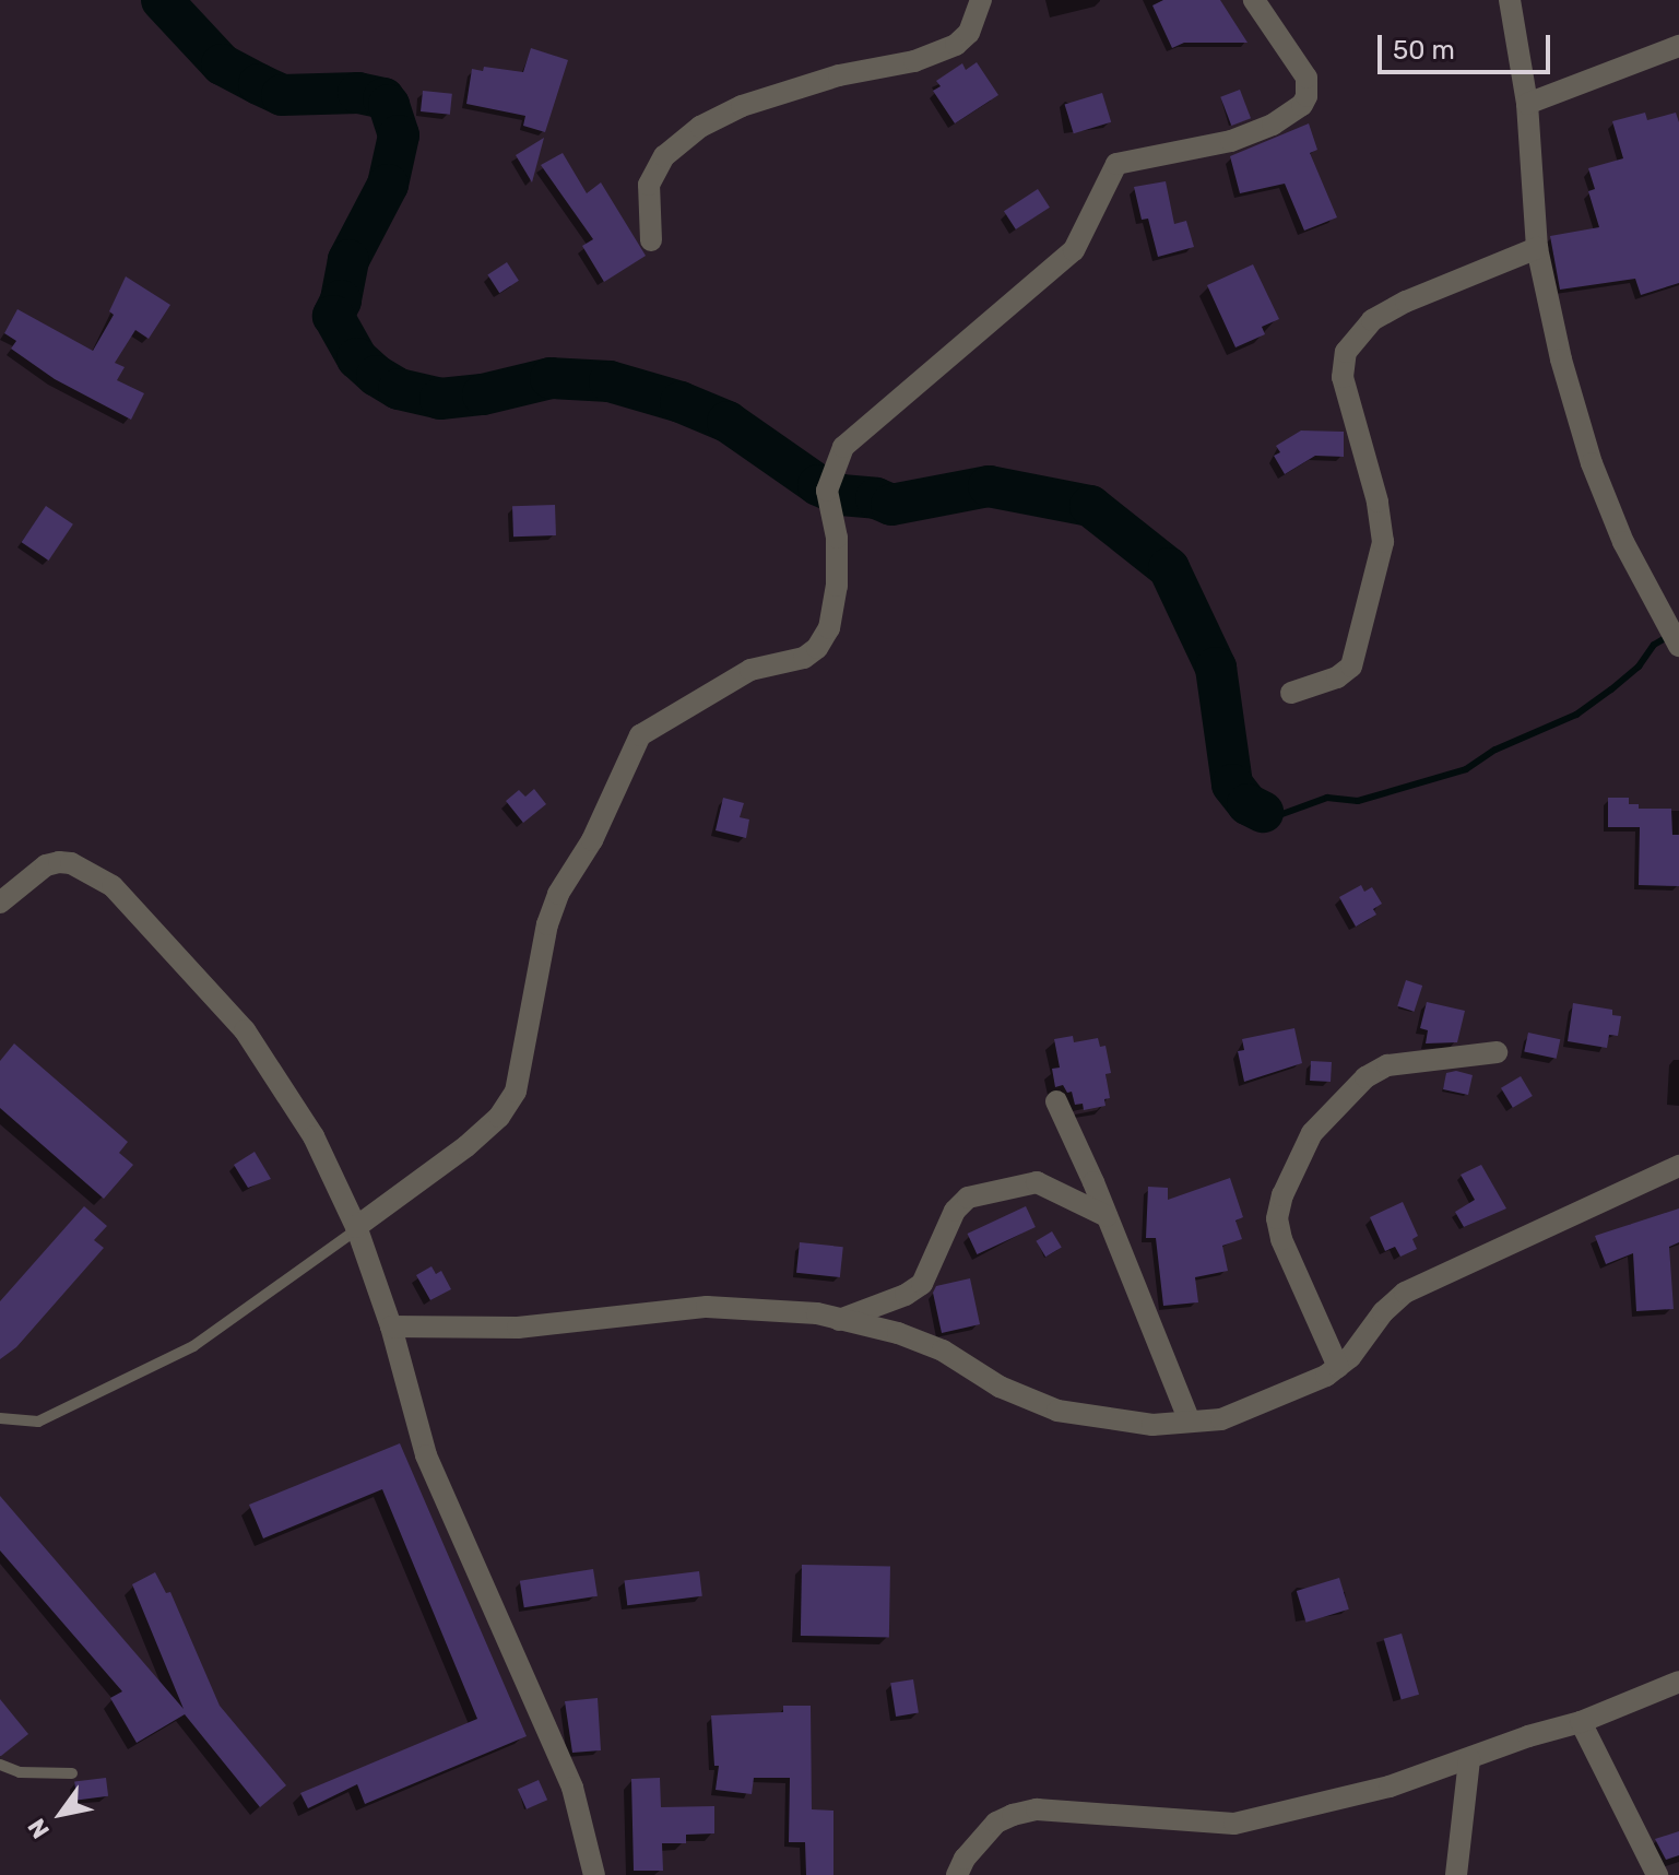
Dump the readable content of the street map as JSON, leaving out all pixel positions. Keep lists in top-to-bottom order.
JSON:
{
  "scale_bar": "50 m",
  "north": "bottom left"
}
